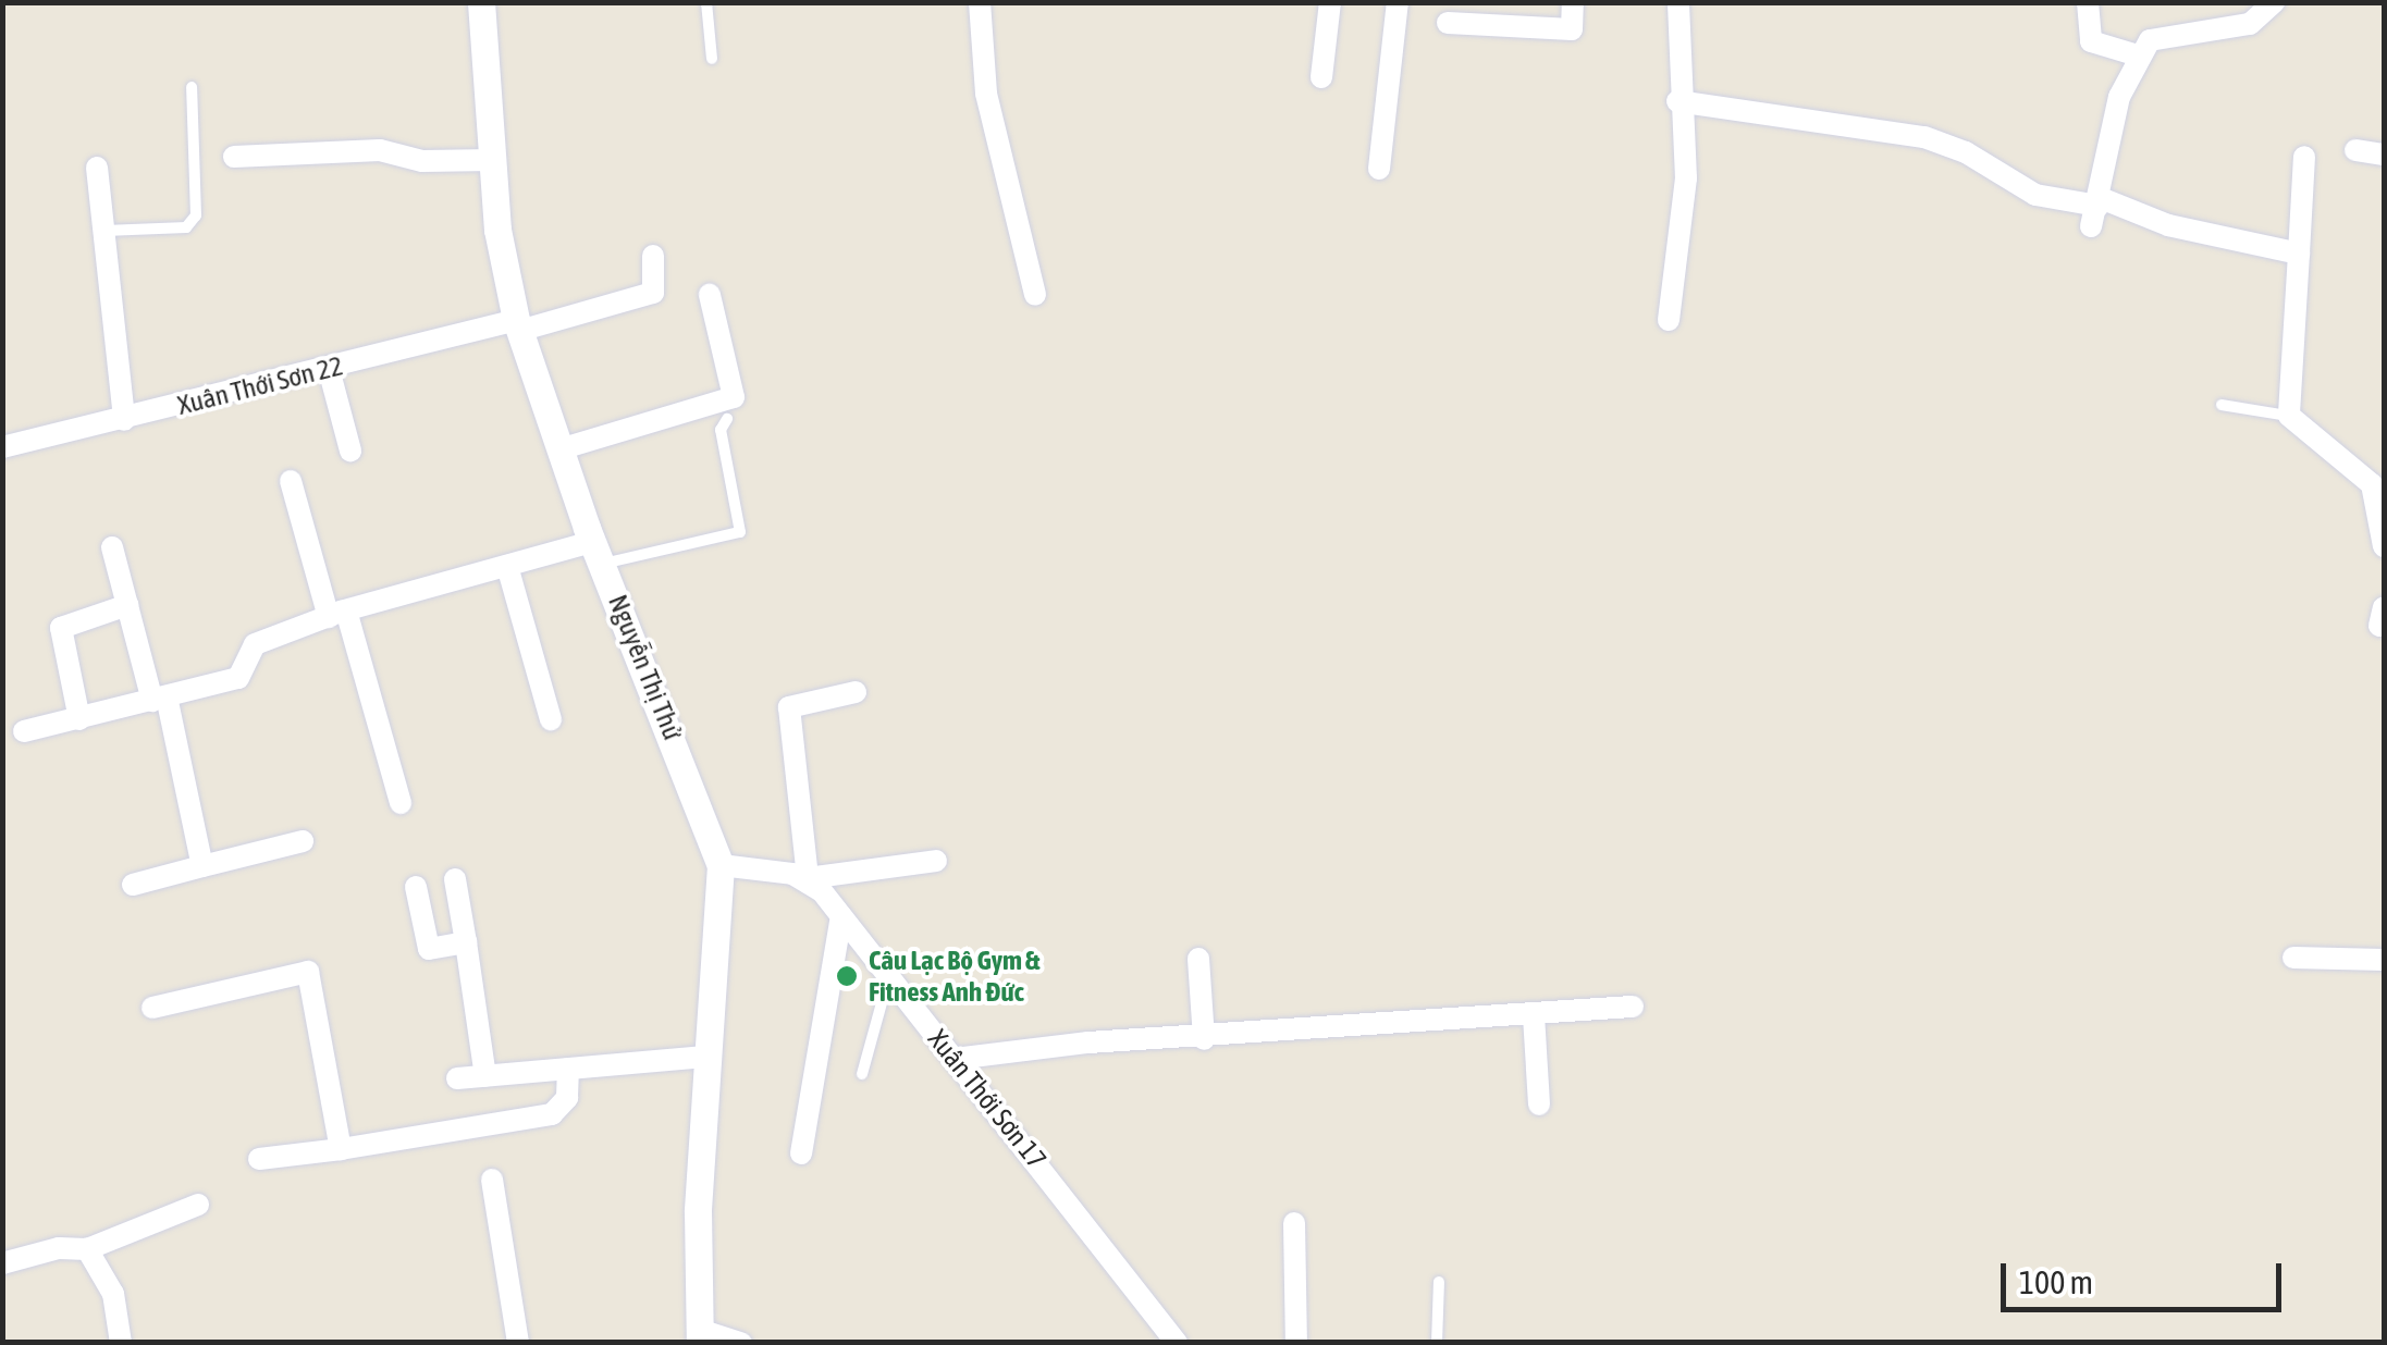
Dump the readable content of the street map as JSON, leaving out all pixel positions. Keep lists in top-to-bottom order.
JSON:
{
  "streets": {
    "street": ["Xuân Thới Sơn 22", "Nguyễn Thị Thử", "Xuân Thới Sơn 17"]
  },
  "crossings": [
    ["Xuân Thới Sơn 22", "Nguyễn Thị Thử"]
  ],
  "places": ["Câu Lạc Bộ Gym & Fitness Anh Đức"],
  "scale_bar": "100 m"
}
